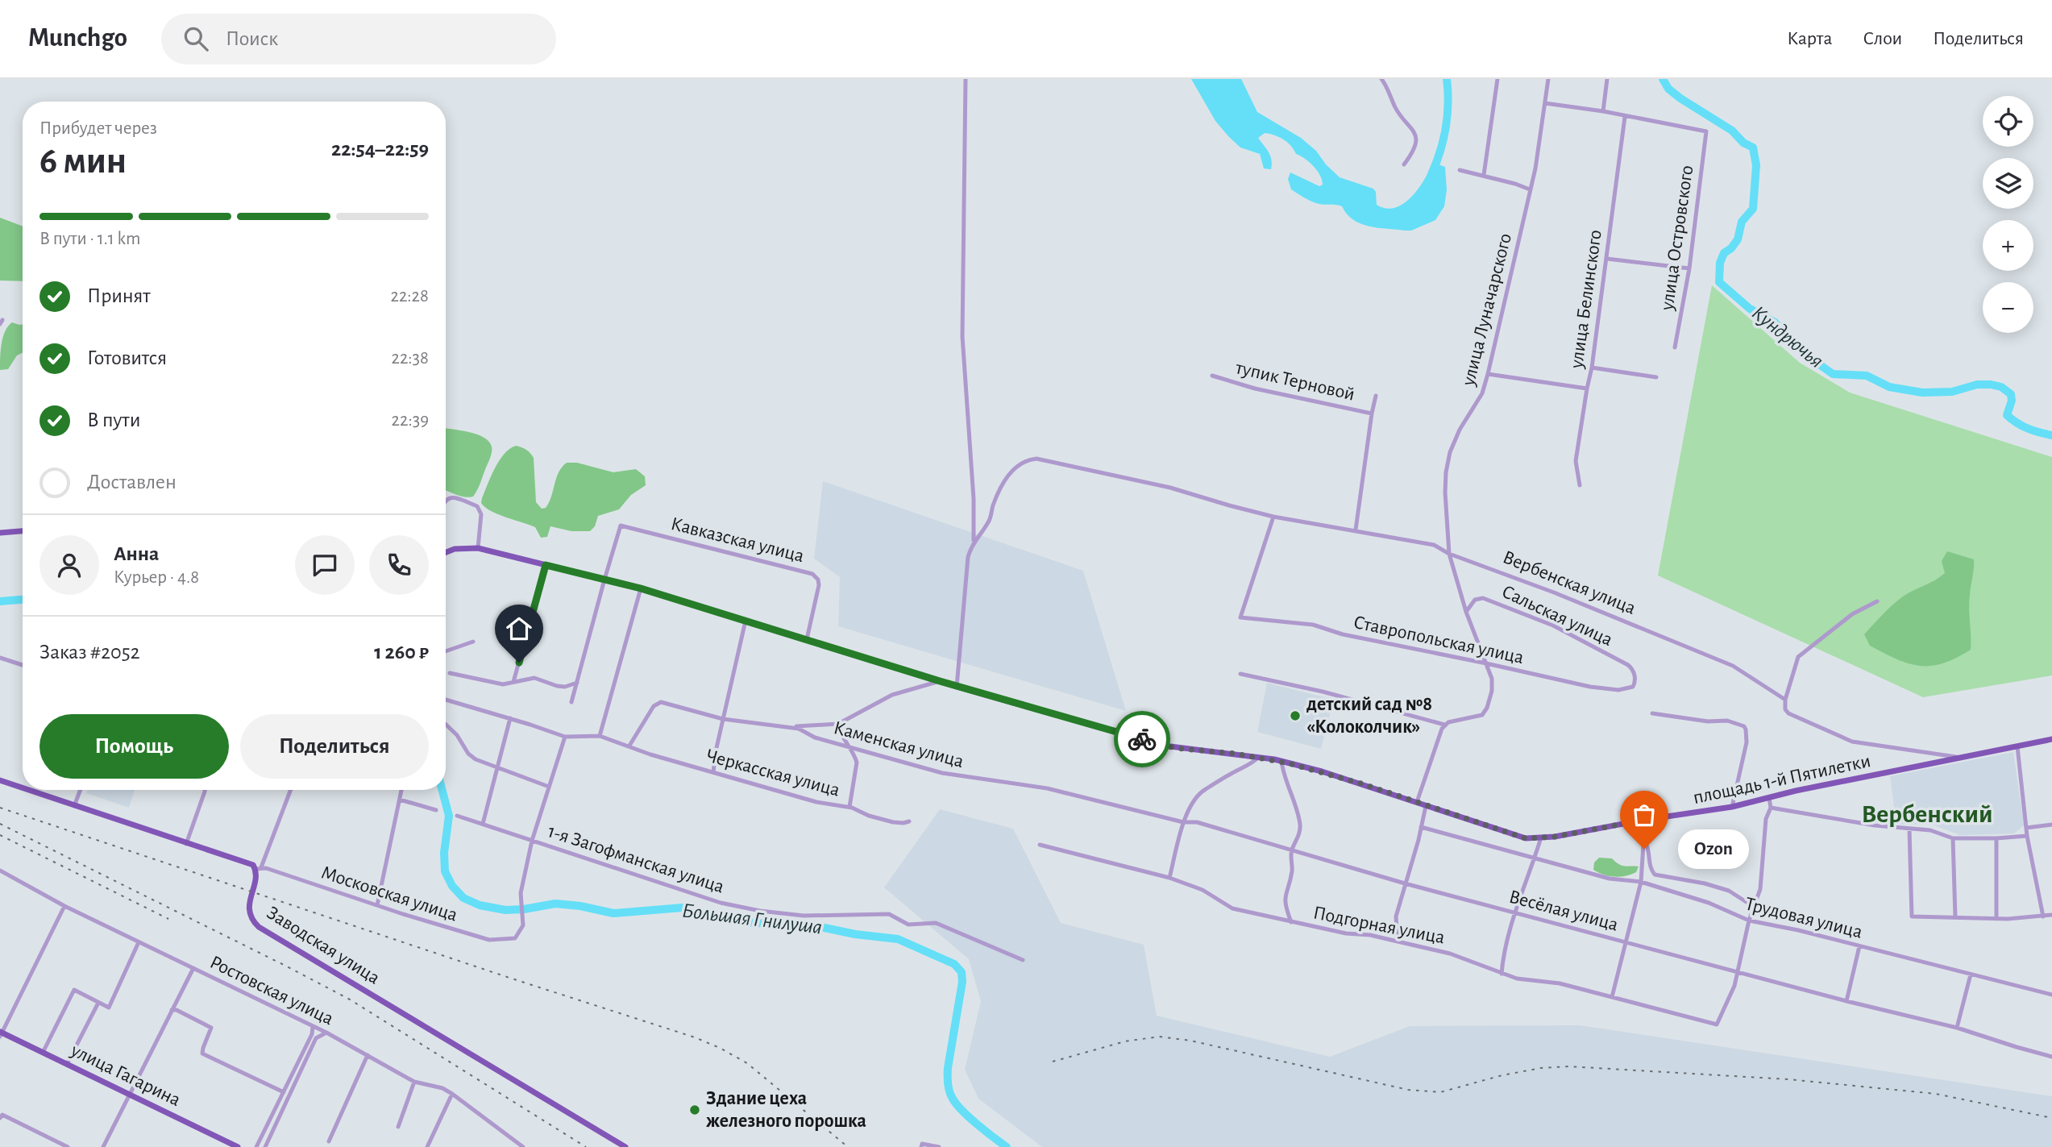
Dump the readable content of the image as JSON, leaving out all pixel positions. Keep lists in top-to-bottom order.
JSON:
{
  "streets": {
    "main road": [
      "Вербенская улица",
      "площадь 1-й Пятилетки",
      "Заводская улица",
      "улица Гагарина"
    ],
    "street": [
      "улица Островского",
      "улица Белинского",
      "улица Луначарского",
      "тупик Терновой",
      "Кавказская улица",
      "Сальская улица",
      "Ставропольская улица",
      "Каменская улица",
      "Черкасская улица",
      "1-я Загофманская улица",
      "Московская улица",
      "Весёлая улица",
      "Трудовая улица",
      "Подгорная улица",
      "Ростовская улица"
    ]
  },
  "crossings": [
    ["улица Островского", "улица Белинского"],
    ["улица Луначарского", "Вербенская улица"],
    ["улица Луначарского", "Сальская улица"],
    ["улица Луначарского", "Ставропольская улица"],
    ["тупик Терновой", "Вербенская улица"],
    ["Кавказская улица", "площадь 1-й Пятилетки"],
    ["Вербенская улица", "Ставропольская улица"],
    ["Вербенская улица", "площадь 1-й Пятилетки"],
    ["Сальская улица", "Ставропольская улица"],
    ["Каменская улица", "Черкасская улица"],
    ["Каменская улица", "Весёлая улица"],
    ["1-я Загофманская улица", "Московская улица"],
    ["Московская улица", "Заводская улица"],
    ["Весёлая улица", "Подгорная улица"]
  ],
  "districts": ["Вербенский"],
  "water": ["Кундрючья", "Большая Гнилуша"],
  "places": ["детский сад №8 «Колоколчик»", "Ozon", "Здание цеха железного порошка"],
  "page": {
    "header": "Munchgo",
    "search": "Поиск",
    "nav": ["Карта", "Слои", "Поделиться"],
    "map_buttons": ["+", "−"],
    "heading": ["6 мин", "Прибудет через", "22:54–22:59"],
    "panel": [
      "Анна",
      "Курьер · 4.8",
      "Заказ #2052",
      "1 260 ₽"
    ],
    "bar": "В пути · 1.1 km",
    "list": [
      ["Принят", "22:28"],
      ["Готовится", "22:38"],
      ["В пути", "22:39"],
      "Доставлен"
    ],
    "buttons": ["Помощь", "Поделиться"],
    "bubble": "Ozon"
  }
}
